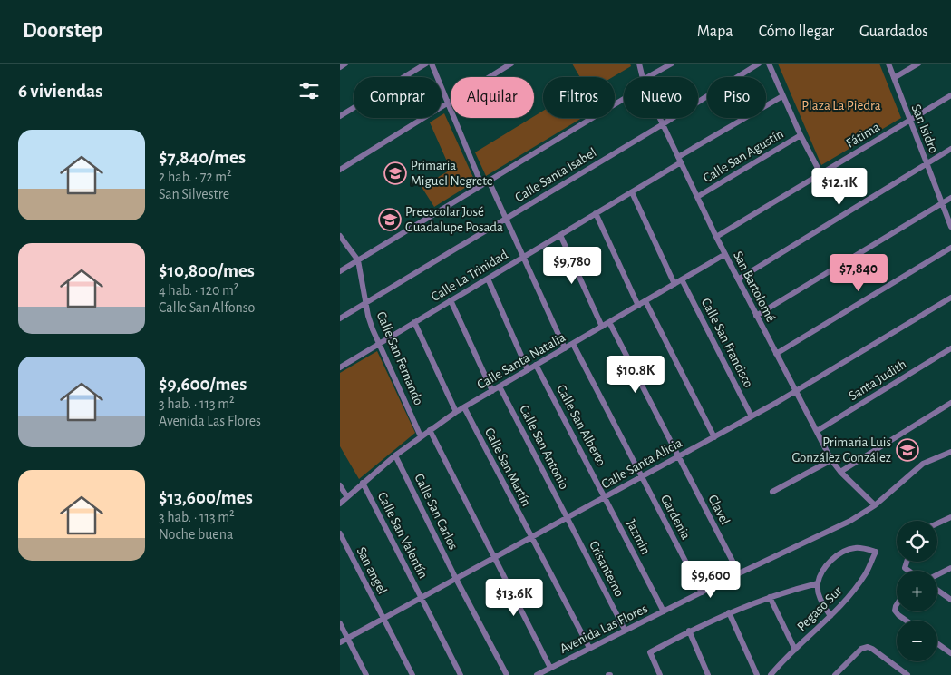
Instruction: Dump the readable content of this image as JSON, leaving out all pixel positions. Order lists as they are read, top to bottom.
{
  "streets": {
    "street": [
      "San Isidro",
      "Fátima",
      "Calle San Agustín",
      "Calle Santa Isabel",
      "Calle La Trinidad",
      "San Bartolomé",
      "Calle San Francisco",
      "Calle San Fernando",
      "Calle Santa Natalia",
      "Santa Judith",
      "Calle San Alberto",
      "Calle San Antonio",
      "Calle Santa Alicia",
      "Calle San Martín",
      "Clavel",
      "Calle San Carlos",
      "Gardenia",
      "Calle San Valentín",
      "Jazmin",
      "Crisantemo",
      "San angel",
      "Pegaso Sur",
      "Avenida Las Flores"
    ]
  },
  "crossings": [
    ["San Isidro", "Fátima"],
    ["Fátima", "San Bartolomé"],
    ["Calle San Agustín", "San Bartolomé"],
    ["Calle Santa Isabel", "San Bartolomé"],
    ["Calle Santa Isabel", "Calle San Fernando"],
    ["Calle La Trinidad", "San Bartolomé"],
    ["Calle La Trinidad", "Calle San Fernando"],
    ["San Bartolomé", "Calle Santa Natalia"],
    ["San Bartolomé", "Santa Judith"],
    ["San Bartolomé", "Calle Santa Alicia"],
    ["San Bartolomé", "Avenida Las Flores"],
    ["Calle San Francisco", "Calle Santa Natalia"],
    ["Calle San Francisco", "Calle Santa Alicia"],
    ["Calle San Fernando", "Calle Santa Natalia"],
    ["Calle Santa Natalia", "Calle San Alberto"],
    ["Calle Santa Natalia", "Calle San Antonio"],
    ["Calle Santa Natalia", "Calle San Martín"],
    ["Calle Santa Natalia", "Clavel"],
    ["Calle Santa Natalia", "Calle San Carlos"],
    ["Calle Santa Natalia", "Gardenia"],
    ["Calle Santa Natalia", "Calle San Valentín"],
    ["Calle San Alberto", "Calle Santa Alicia"],
    ["Calle San Alberto", "Jazmin"],
    ["Calle San Antonio", "Calle Santa Alicia"],
    ["Calle San Antonio", "Crisantemo"],
    ["Calle Santa Alicia", "Calle San Martín"],
    ["Calle Santa Alicia", "Clavel"],
    ["Calle Santa Alicia", "Calle San Carlos"],
    ["Calle Santa Alicia", "Gardenia"],
    ["Calle Santa Alicia", "Calle San Valentín"],
    ["Calle Santa Alicia", "Jazmin"],
    ["Calle Santa Alicia", "Crisantemo"],
    ["Calle Santa Alicia", "San angel"],
    ["Calle San Martín", "Avenida Las Flores"],
    ["Clavel", "Avenida Las Flores"],
    ["Gardenia", "Avenida Las Flores"],
    ["Jazmin", "Avenida Las Flores"],
    ["Crisantemo", "Avenida Las Flores"]
  ],
  "parks": ["Plaza La Piedra"],
  "places": {
    "school or university": ["Primaria Miguel Negrete", "Preescolar José Guadalupe Posada", "Primaria Luis González González"]
  },
  "page": {
    "header": "Doorstep",
    "nav": ["Mapa", "Cómo llegar", "Guardados"],
    "heading": "6 viviendas",
    "chip": [
      "Comprar",
      "Alquilar",
      "Filtros",
      "Nuevo",
      "Piso"
    ],
    "list": [
      {
        "name": "$7,840/mes",
        "note": "2 hab. · 72 m² · San Silvestre"
      },
      {
        "name": "$10,800/mes",
        "note": "4 hab. · 120 m² · Calle San Alfonso"
      },
      {
        "name": "$9,600/mes",
        "note": "3 hab. · 113 m² · Avenida Las Flores"
      },
      {
        "name": "$13,600/mes",
        "note": "3 hab. · 113 m² · Noche buena"
      }
    ],
    "price": [
      "$12.1K",
      "$9,780",
      "$7,840",
      "$10.8K",
      "$9,600",
      "$13.6K"
    ],
    "map_buttons": ["+", "−"]
  }
}
